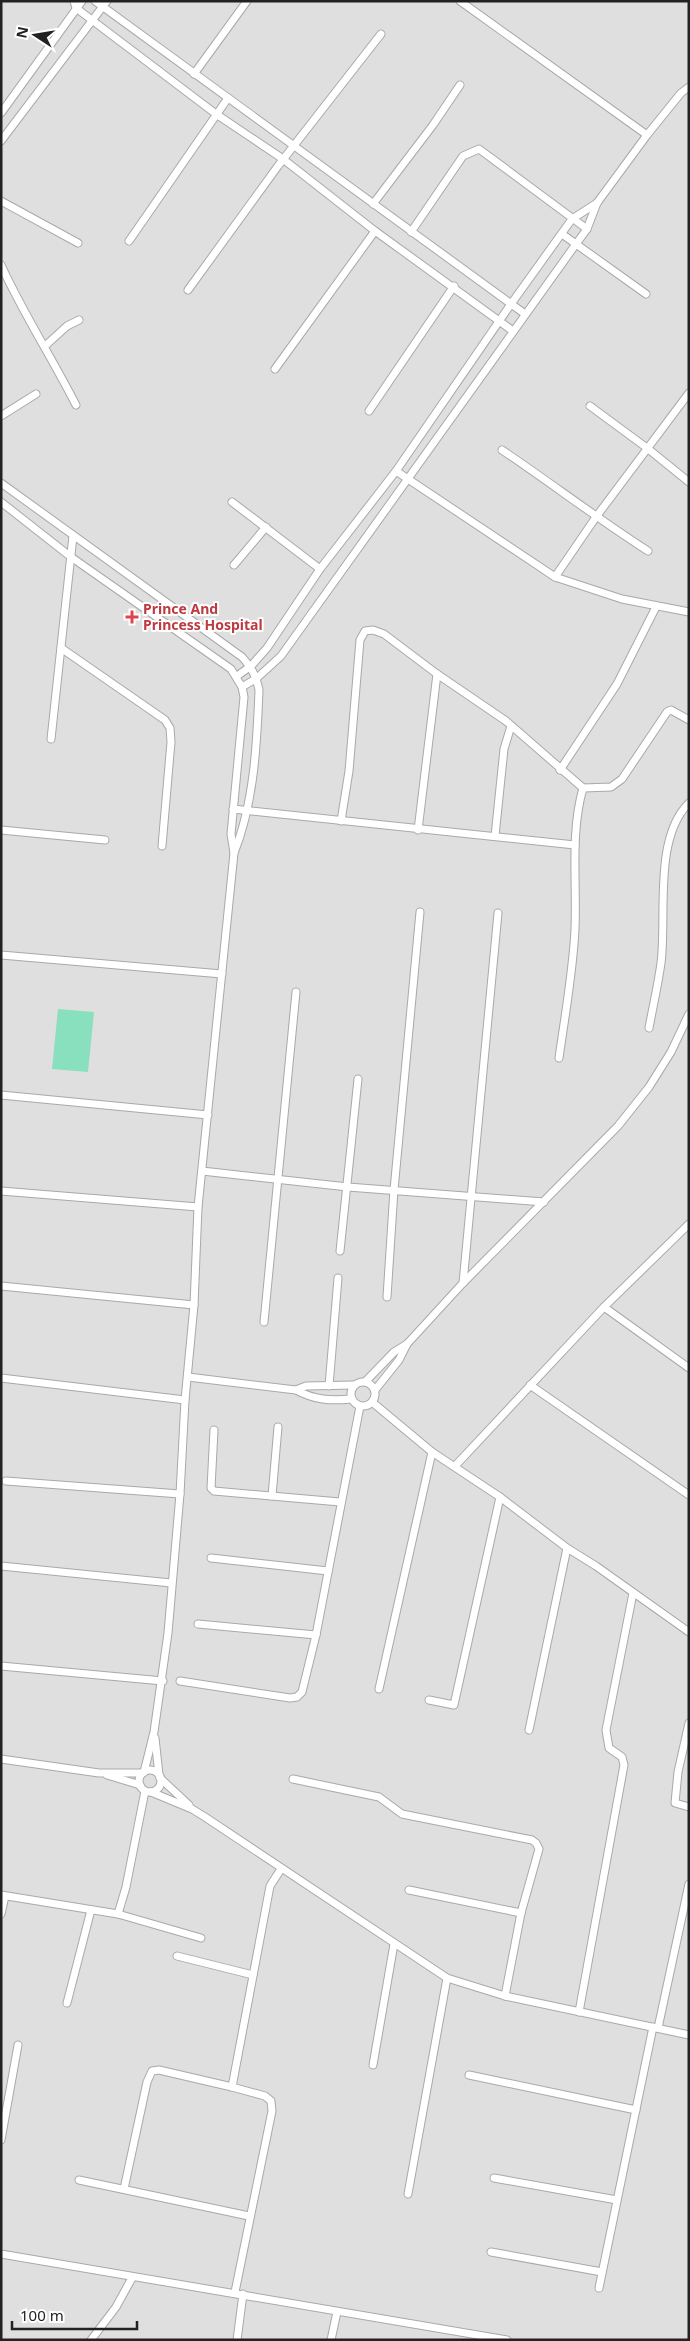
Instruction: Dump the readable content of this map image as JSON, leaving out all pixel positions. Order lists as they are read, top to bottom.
{
  "places": {
    "health": ["Prince And Princess Hospital"]
  },
  "scale_bar": "100 m",
  "north": "left"
}
